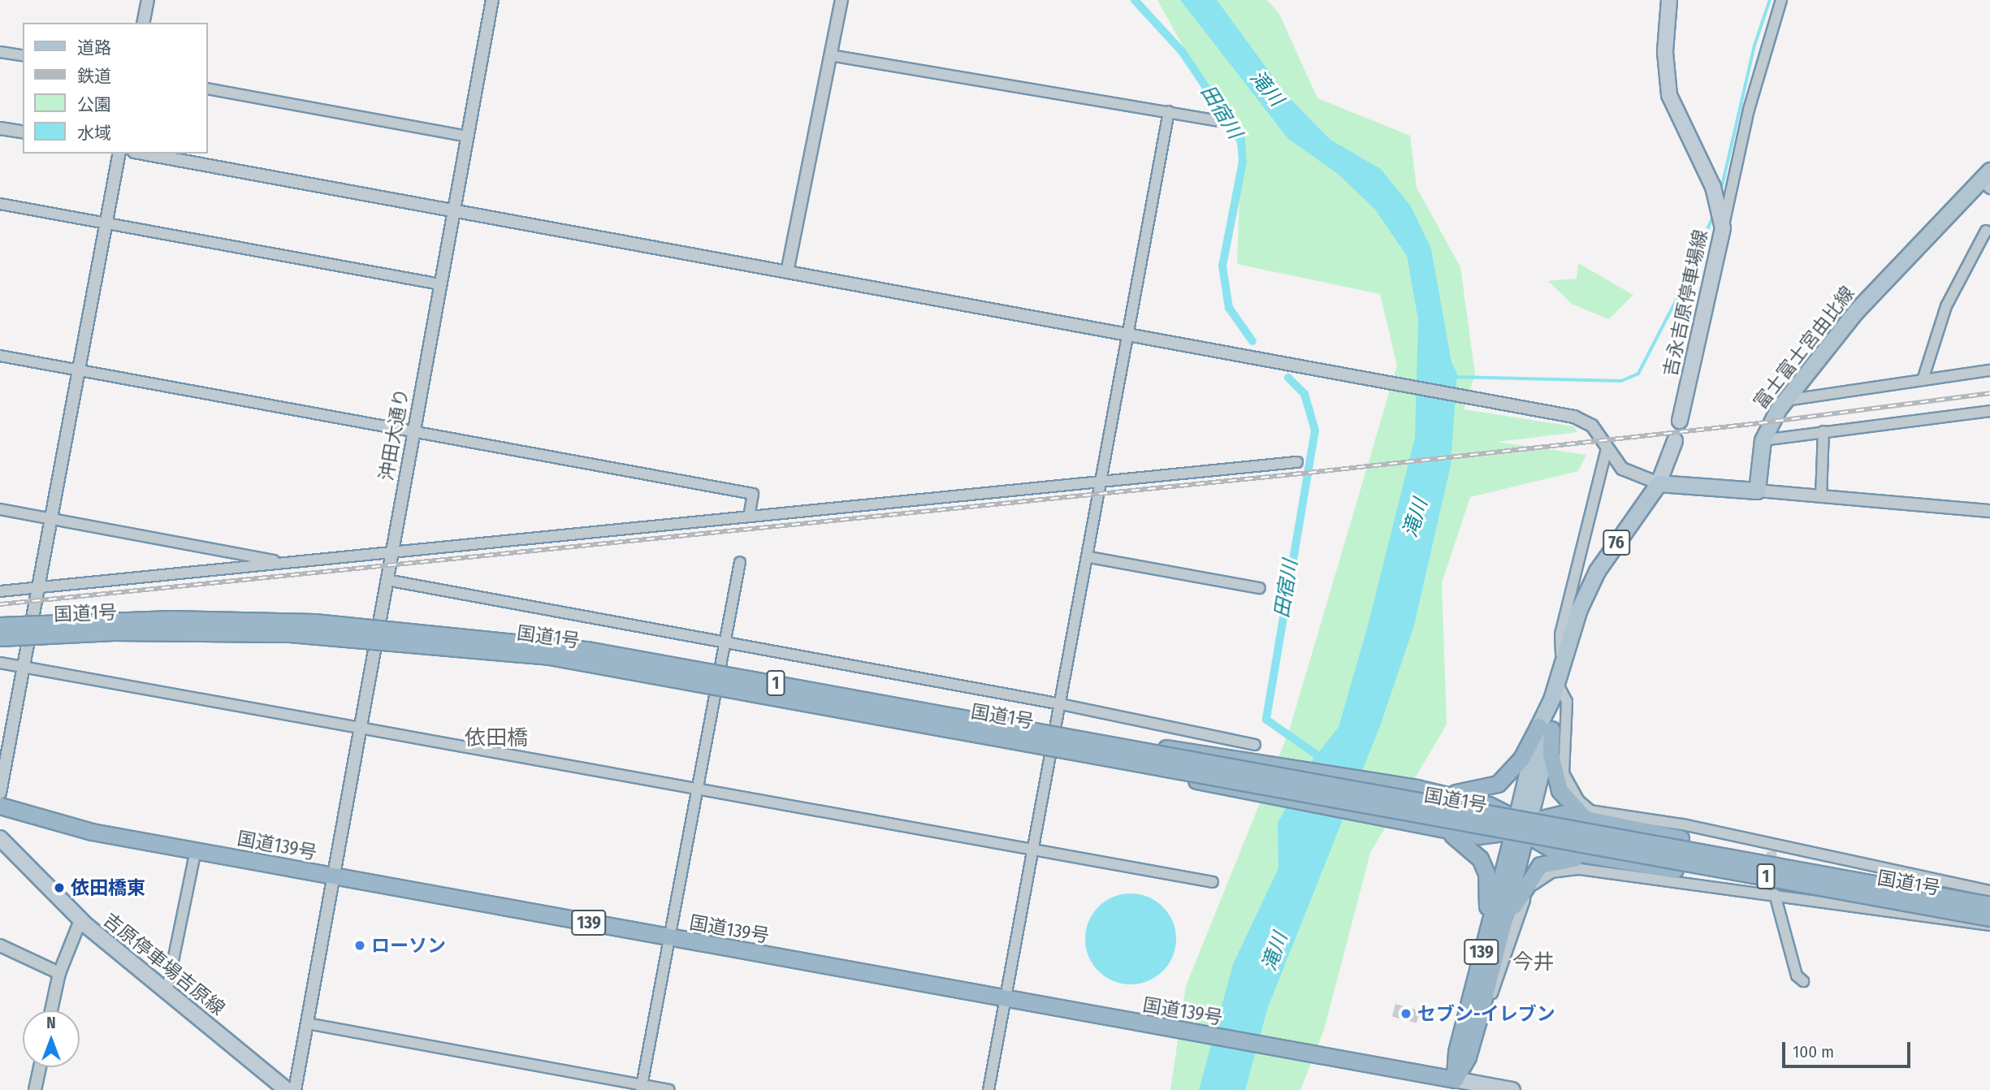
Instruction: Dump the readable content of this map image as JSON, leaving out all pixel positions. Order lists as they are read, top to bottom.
{
  "streets": {
    "highway": [
      "国道1号",
      "1",
      "国道139号",
      "139"
    ],
    "main road": [
      "吉永吉原停車場線",
      "富士富士宮由比線",
      "76",
      "吉原停車場吉原線"
    ],
    "street": ["沖田大通り"]
  },
  "crossings": [
    ["沖田大通り", "国道139号"],
    ["76", "1"],
    ["76", "139"],
    ["国道1号", "1"],
    ["1", "139"],
    ["国道139号", "139"]
  ],
  "districts": ["依田橋", "今井"],
  "water": ["滝川", "田宿川"],
  "places": ["依田橋東", "ローソン", "セブン-イレブン"],
  "legend": [
    "道路",
    "鉄道",
    "公園",
    "水域"
  ],
  "scale_bar": "100 m",
  "north": "top"
}
